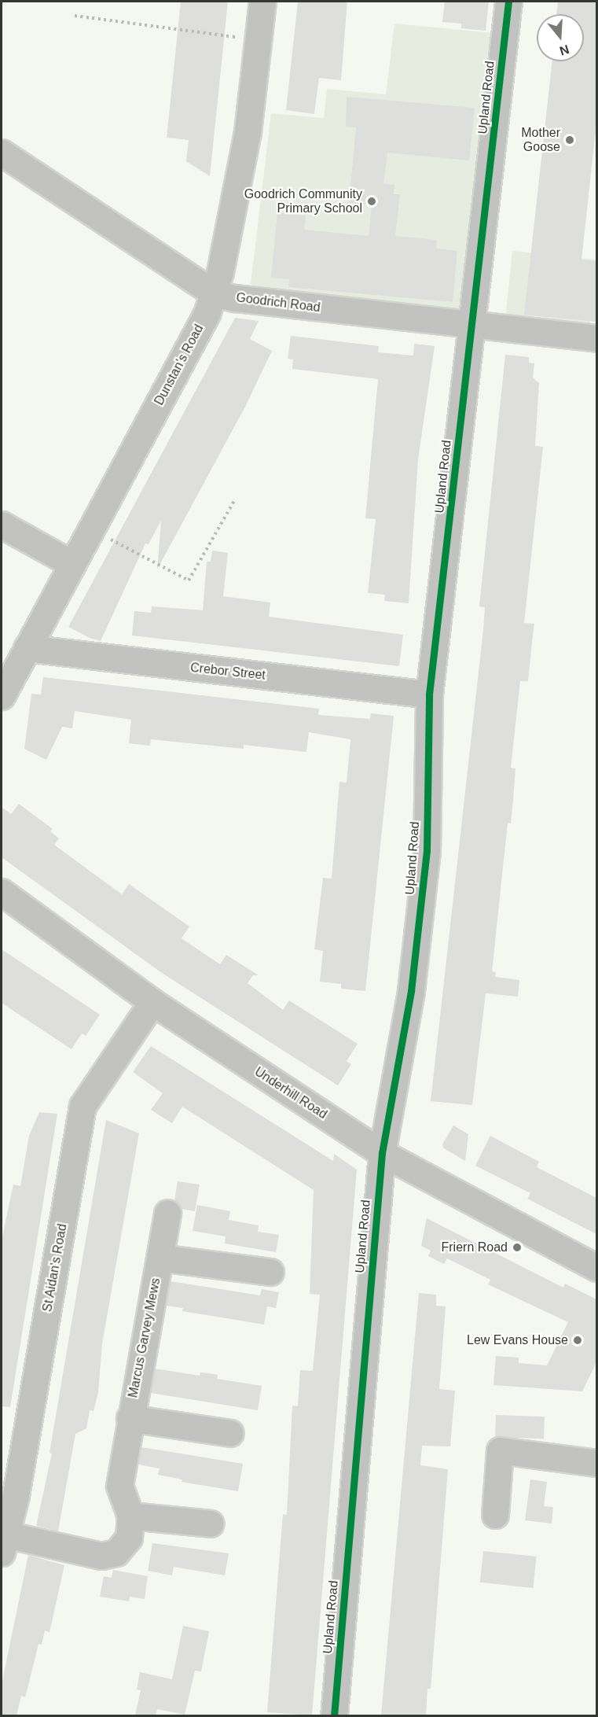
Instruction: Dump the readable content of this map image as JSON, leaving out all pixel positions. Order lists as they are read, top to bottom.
{
  "streets": {
    "street": [
      "Upland Road",
      "Goodrich Road",
      "Dunstan's Road",
      "Crebor Street",
      "Underhill Road",
      "St Aidan's Road",
      "Marcus Garvey Mews"
    ]
  },
  "crossings": [
    ["Upland Road", "Goodrich Road"],
    ["Upland Road", "Crebor Street"],
    ["Upland Road", "Underhill Road"],
    ["Goodrich Road", "Dunstan's Road"],
    ["Dunstan's Road", "Crebor Street"],
    ["Underhill Road", "St Aidan's Road"],
    ["St Aidan's Road", "Marcus Garvey Mews"]
  ],
  "places": [
    "Mother Goose",
    "Goodrich Community Primary School",
    "Friern Road",
    "Lew Evans House"
  ],
  "north": "bottom"
}
